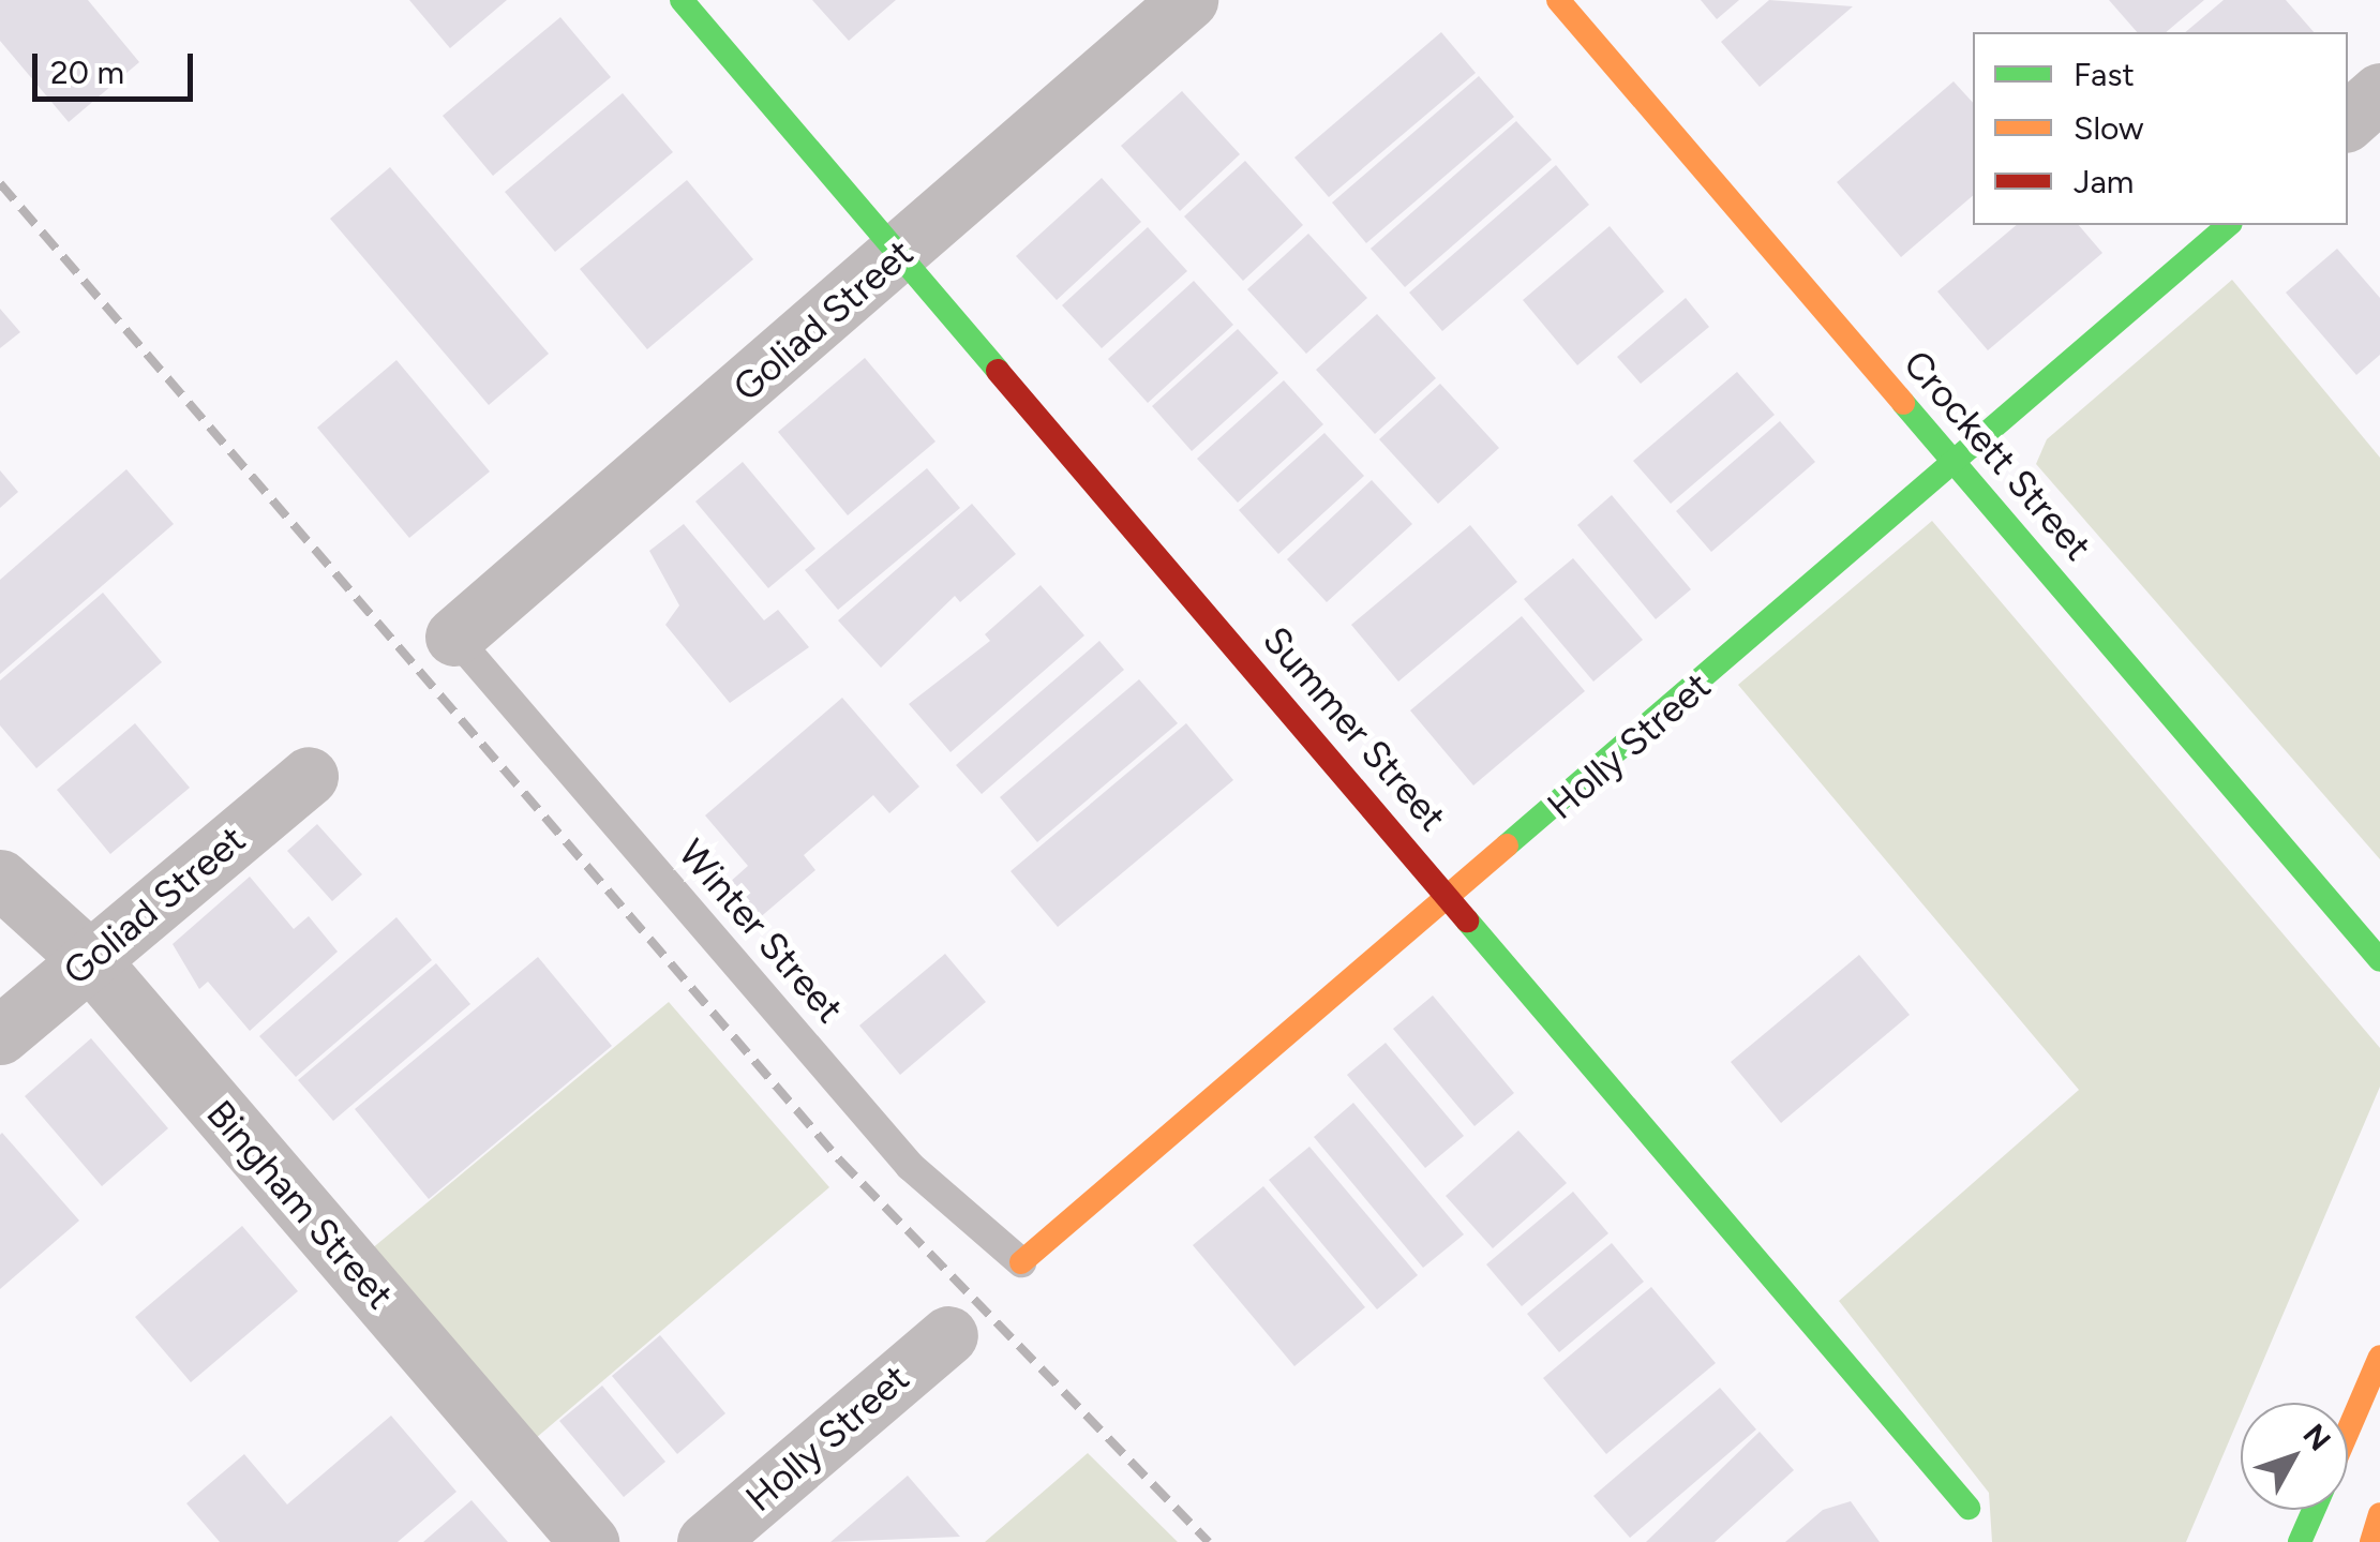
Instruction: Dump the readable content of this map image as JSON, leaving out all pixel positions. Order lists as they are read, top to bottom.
{
  "streets": {
    "main road": ["Crockett Street", "Summer Street", "Holly Street"],
    "street": ["Goliad Street", "Bingham Street"],
    "lane": ["Winter Street"]
  },
  "crossings": [
    ["Goliad Street", "Summer Street"],
    ["Goliad Street", "Winter Street"],
    ["Goliad Street", "Bingham Street"],
    ["Crockett Street", "Holly Street"],
    ["Summer Street", "Holly Street"],
    ["Holly Street", "Winter Street"]
  ],
  "legend": ["Fast", "Slow", "Jam"],
  "scale_bar": "20 m",
  "north": "top right"
}
